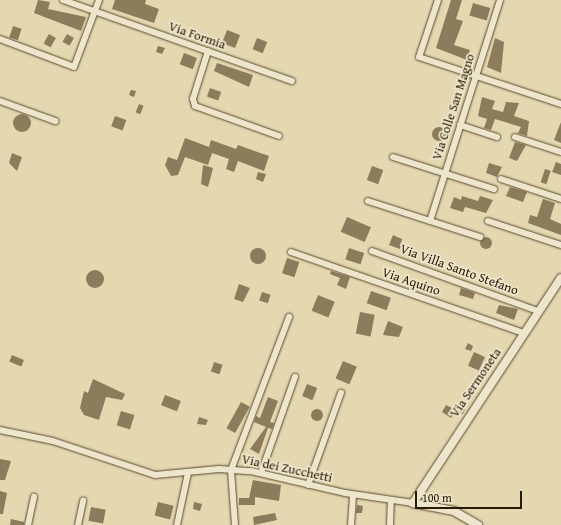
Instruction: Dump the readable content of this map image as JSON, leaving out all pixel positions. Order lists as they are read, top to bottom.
{
  "streets": {
    "street": [
      "Via Formia",
      "Via Colle San Magno",
      "Via Villa Santo Stefano",
      "Via Aquino",
      "Via Sermoneta",
      "Via dei Zucchetti"
    ]
  },
  "crossings": [
    ["Via Villa Santo Stefano", "Via Sermoneta"],
    ["Via Aquino", "Via Sermoneta"],
    ["Via Sermoneta", "Via dei Zucchetti"]
  ],
  "scale_bar": "100 m"
}
